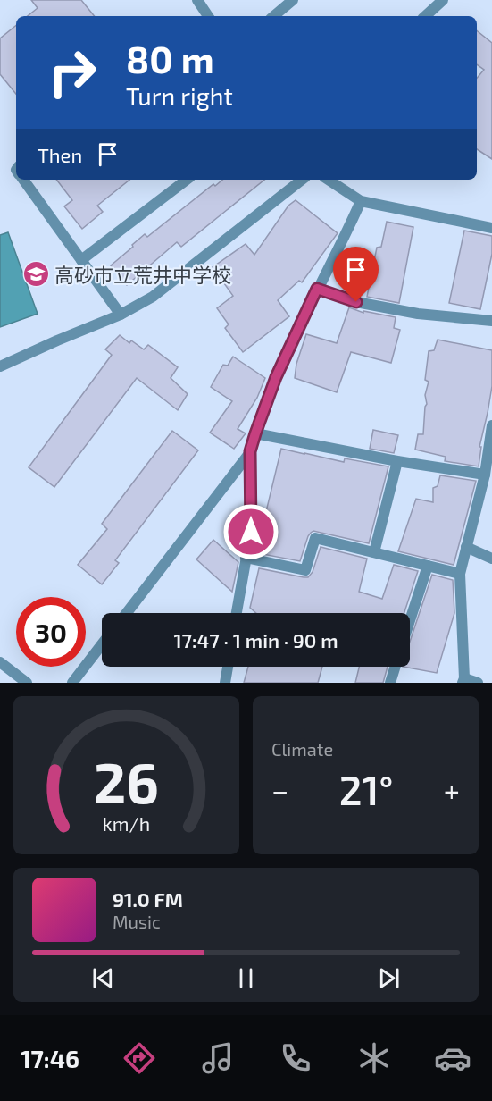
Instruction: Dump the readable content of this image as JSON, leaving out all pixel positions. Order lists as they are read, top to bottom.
{
  "places": {
    "school or university": ["高砂市立荒井中学校"]
  },
  "page": {
    "turn": ["80 m", "Turn right"],
    "then": "Then",
    "limit": "30",
    "trip": "17:47 · 1 min · 90 m",
    "tile": "Climate",
    "heat": ["−", "21°", "+"],
    "song": ["91.0 FM", "Music"],
    "tabs": "17:46",
    "gauge": ["26", "km/h"]
  }
}
